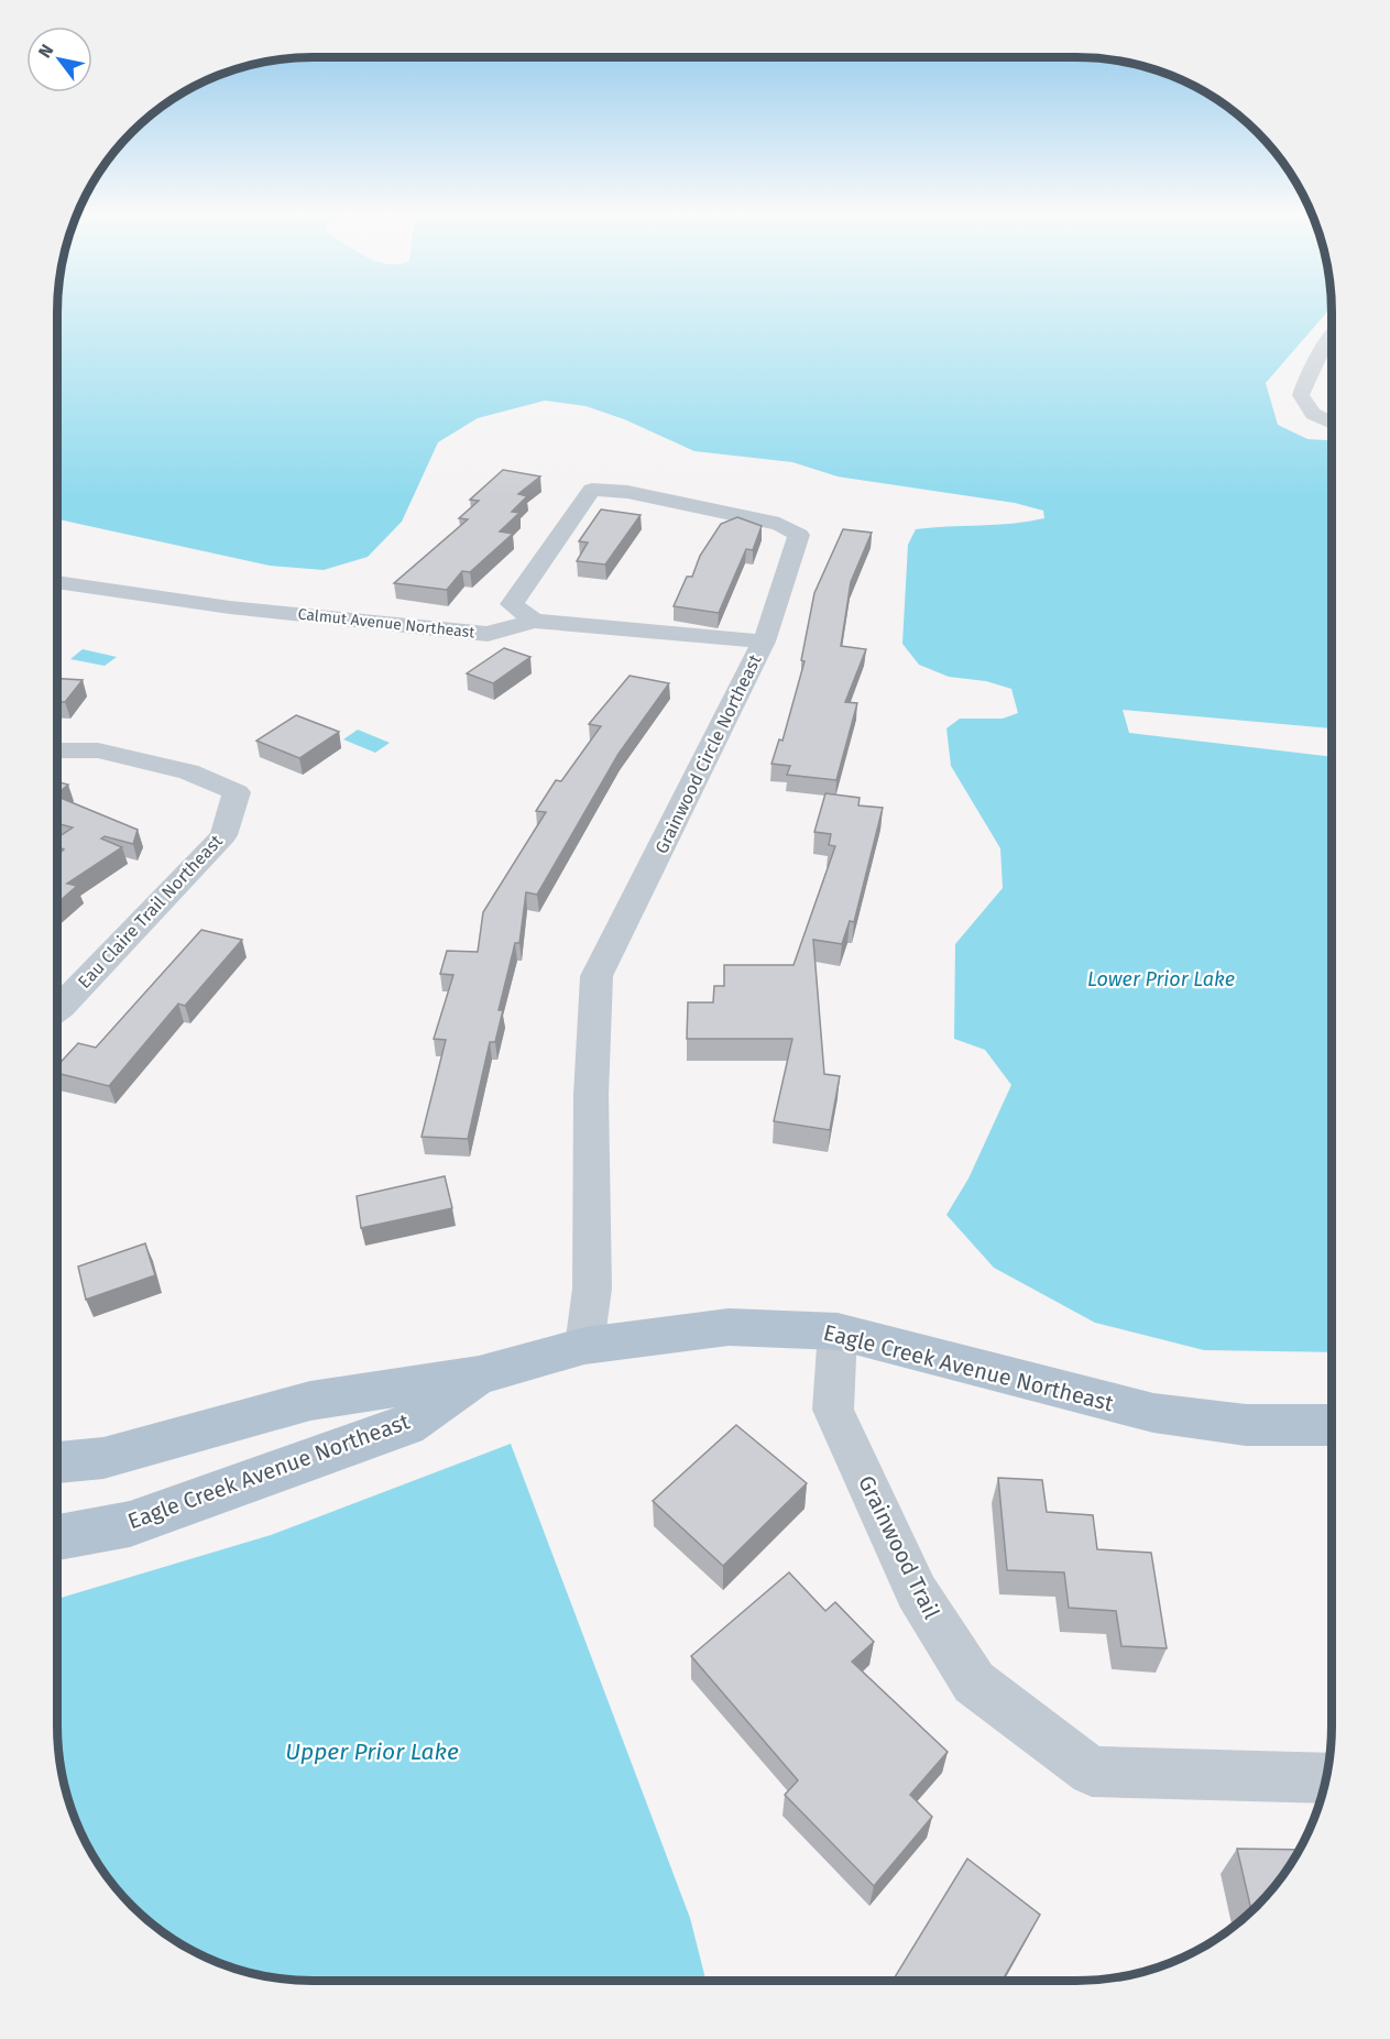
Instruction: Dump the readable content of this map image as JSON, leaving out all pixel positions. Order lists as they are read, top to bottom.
{
  "streets": {
    "main road": ["Eagle Creek Avenue Northeast"],
    "street": [
      "Calmut Avenue Northeast",
      "Grainwood Circle Northeast",
      "Eau Claire Trail Northeast",
      "Grainwood Trail"
    ]
  },
  "crossings": [
    ["Calmut Avenue Northeast", "Grainwood Circle Northeast"],
    ["Grainwood Circle Northeast", "Eagle Creek Avenue Northeast"],
    ["Eagle Creek Avenue Northeast", "Grainwood Trail"]
  ],
  "water": ["Lower Prior Lake", "Upper Prior Lake"],
  "north": "top left"
}
